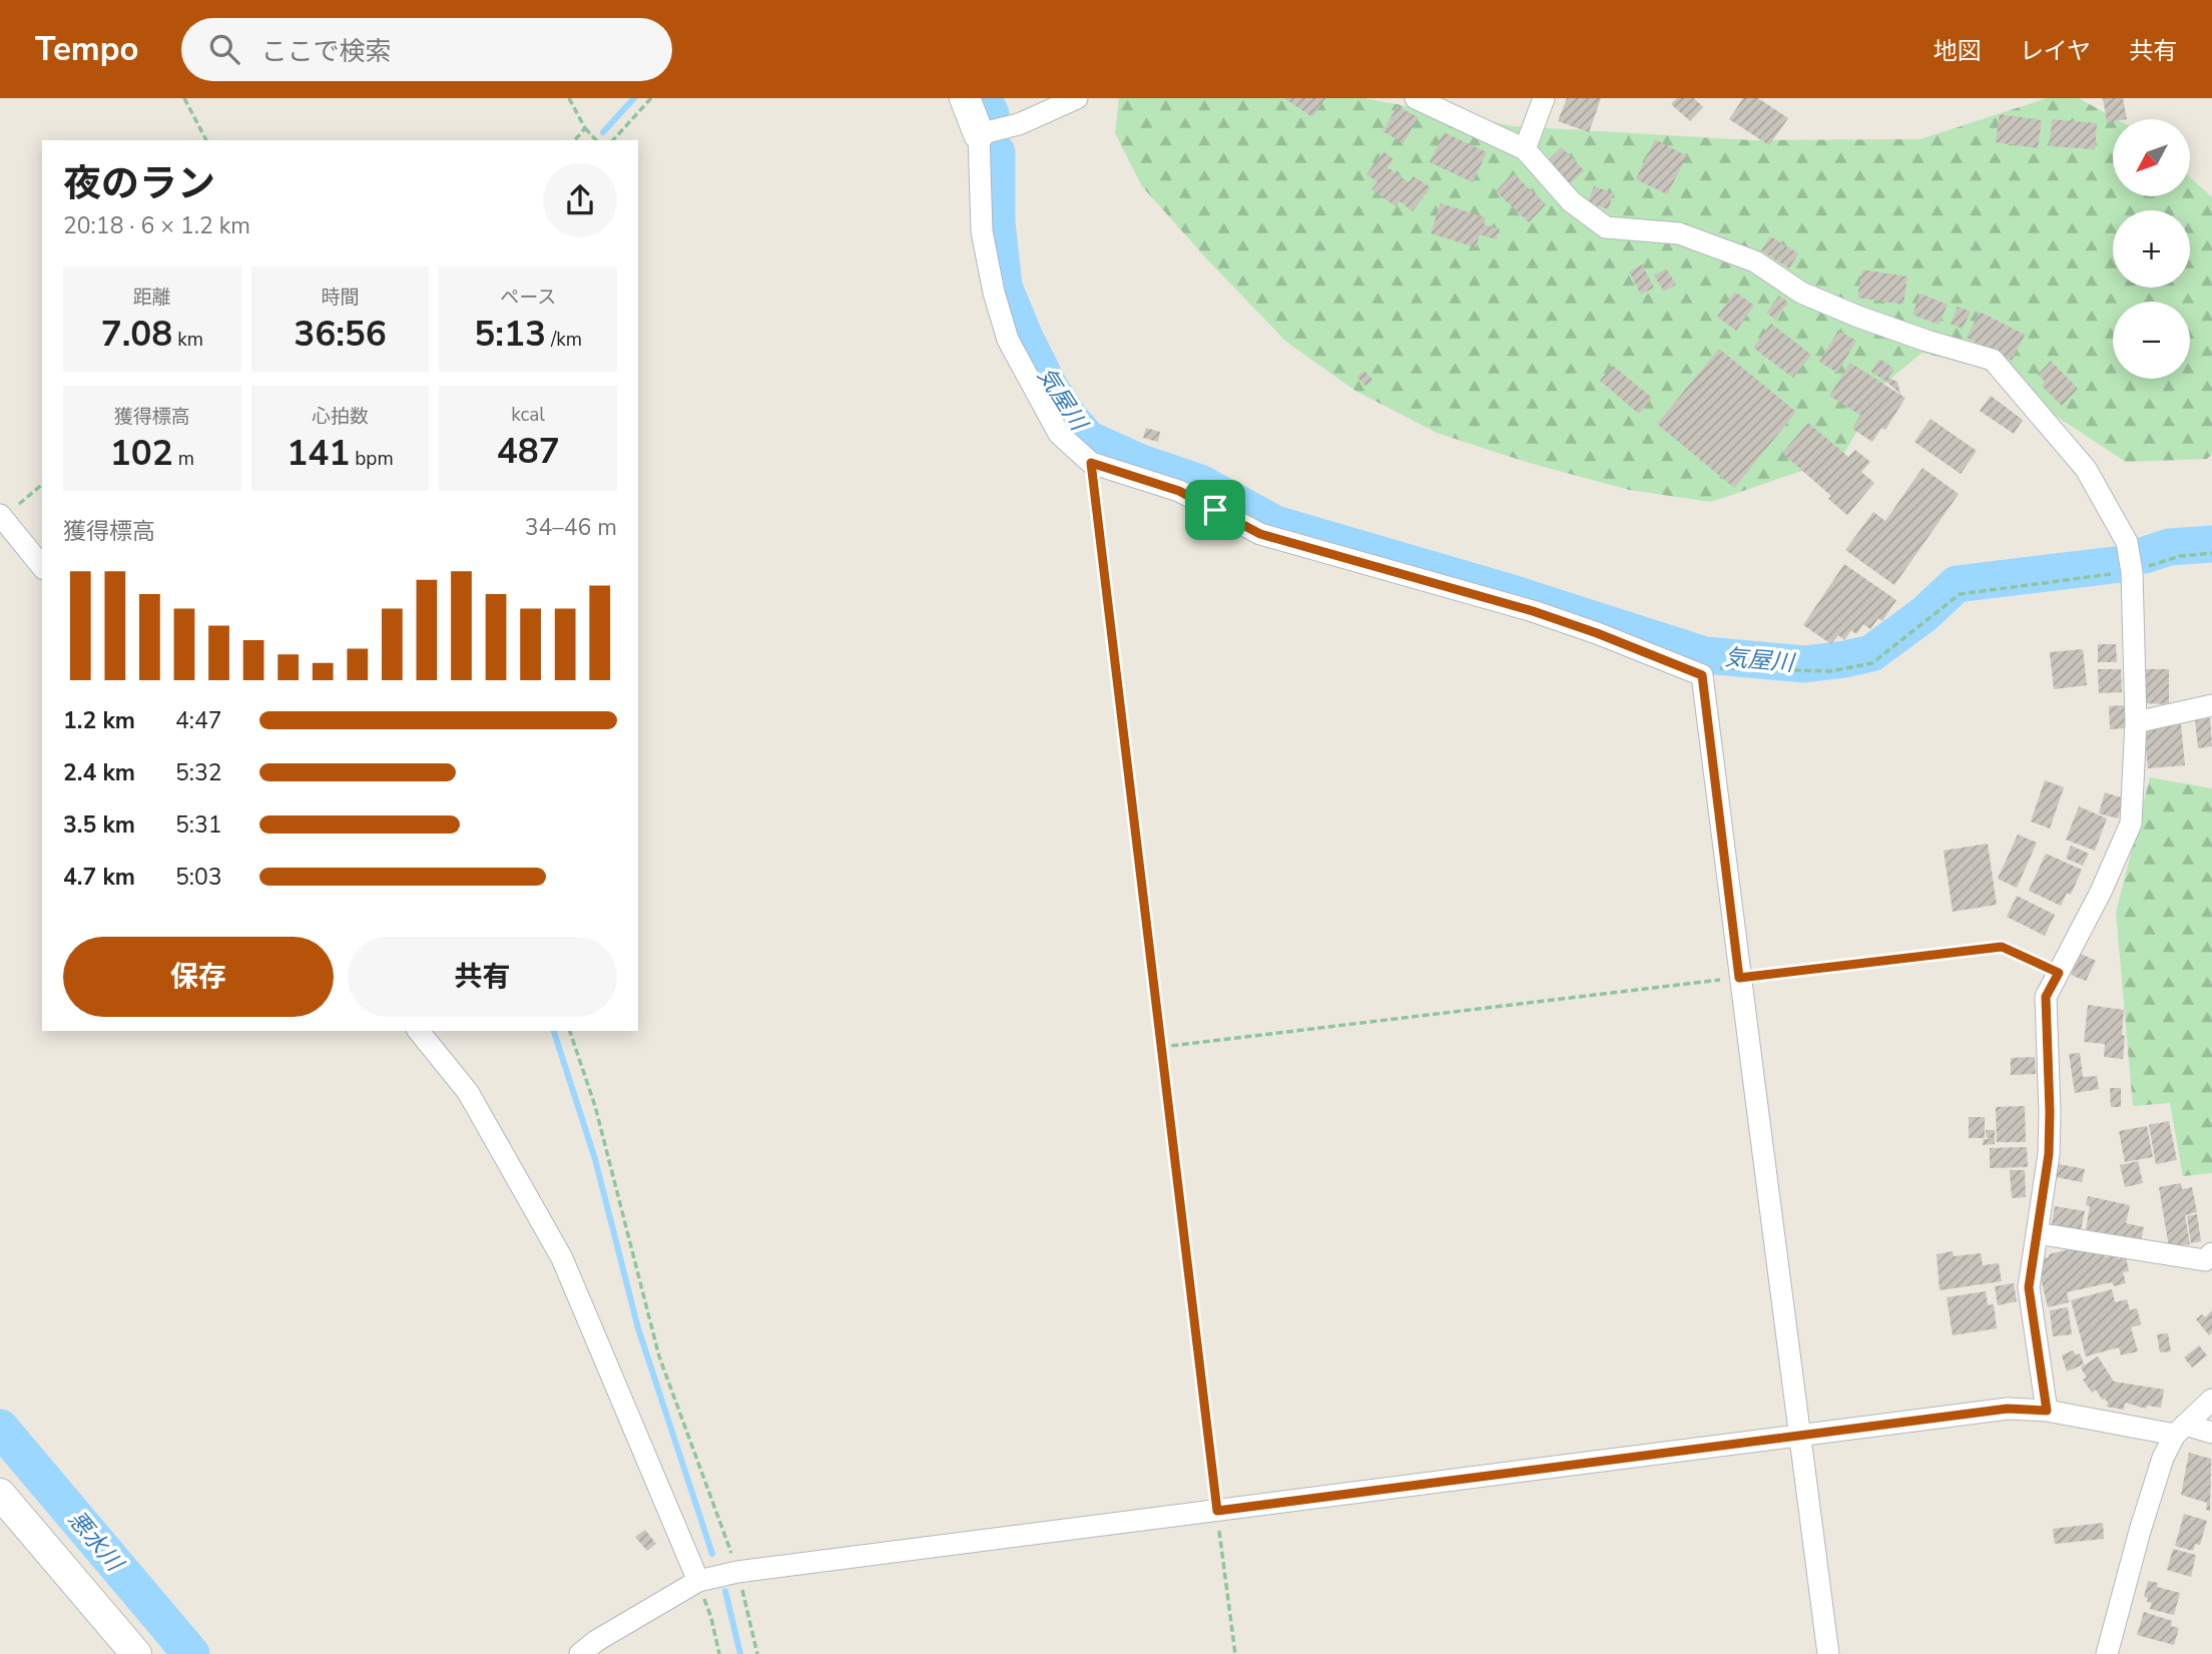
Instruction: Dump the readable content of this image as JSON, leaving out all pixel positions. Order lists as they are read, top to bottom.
{
  "water": ["気屋川", "悪水川"],
  "north": "bottom left",
  "page": {
    "header": "Tempo",
    "search": "ここで検索",
    "nav": ["地図", "レイヤ", "共有"],
    "map_buttons": ["+", "−"],
    "heading": ["夜のラン", "20:18 · 6 × 1.2 km"],
    "stats": [
      ["距離", "7.08 km"],
      ["時間", "36:56"],
      ["ペース", "5:13 /km"],
      ["獲得標高", "102 m"],
      ["心拍数", "141 bpm"],
      ["kcal", "487"]
    ],
    "chart": ["獲得標高", "34–46 m"],
    "list": [
      {
        "name": "1.2 km",
        "note": "4:47"
      },
      {
        "name": "2.4 km",
        "note": "5:32"
      },
      {
        "name": "3.5 km",
        "note": "5:31"
      },
      {
        "name": "4.7 km",
        "note": "5:03"
      }
    ],
    "buttons": ["保存", "共有"]
  }
}
